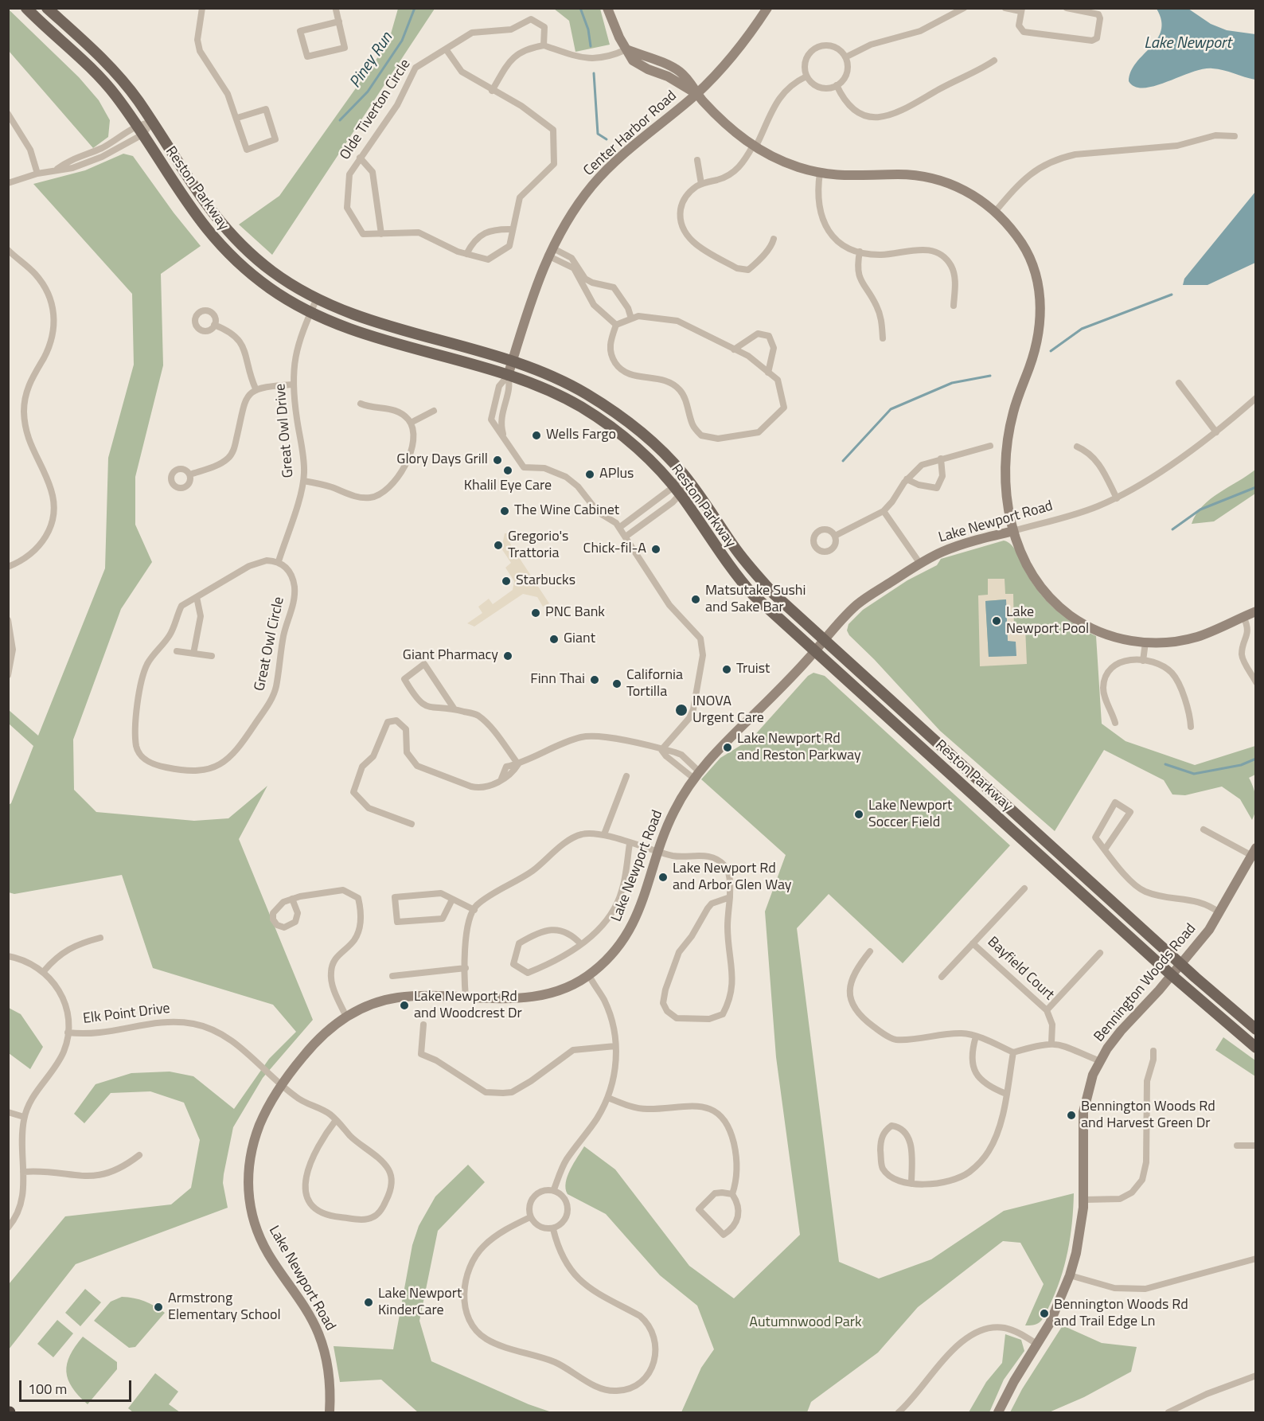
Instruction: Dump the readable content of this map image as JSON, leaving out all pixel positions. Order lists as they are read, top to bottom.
{
  "streets": {
    "main road": ["Reston Parkway"],
    "street": [
      "Olde Tiverton Circle",
      "Center Harbor Road",
      "Great Owl Drive",
      "Lake Newport Road",
      "Great Owl Circle",
      "Bayfield Court",
      "Bennington Woods Road",
      "Elk Point Drive"
    ]
  },
  "crossings": [
    ["Center Harbor Road", "Reston Parkway"],
    ["Reston Parkway", "Great Owl Drive"],
    ["Reston Parkway", "Lake Newport Road"],
    ["Reston Parkway", "Bennington Woods Road"],
    ["Great Owl Drive", "Great Owl Circle"],
    ["Lake Newport Road", "Elk Point Drive"]
  ],
  "water": ["Lake Newport", "Piney Run"],
  "parks": ["Autumnwood Park"],
  "places": [
    "Wells Fargo",
    "Glory Days Grill",
    "Khalil Eye Care",
    "APlus",
    "The Wine Cabinet",
    "Gregorio's Trattoria",
    "Chick-fil-A",
    "Starbucks",
    "Matsutake Sushi and Sake Bar",
    "PNC Bank",
    "Lake Newport Pool",
    "Giant",
    "Giant Pharmacy",
    "Truist",
    "Finn Thai",
    "California Tortilla",
    "INOVA Urgent Care",
    "Lake Newport Rd and Reston Parkway",
    "Lake Newport Soccer Field",
    "Lake Newport Rd and Arbor Glen Way",
    "Lake Newport Rd and Woodcrest Dr",
    "Bennington Woods Rd and Harvest Green Dr",
    "Lake Newport KinderCare",
    "Armstrong Elementary School",
    "Bennington Woods Rd and Trail Edge Ln"
  ],
  "scale_bar": "100 m"
}
